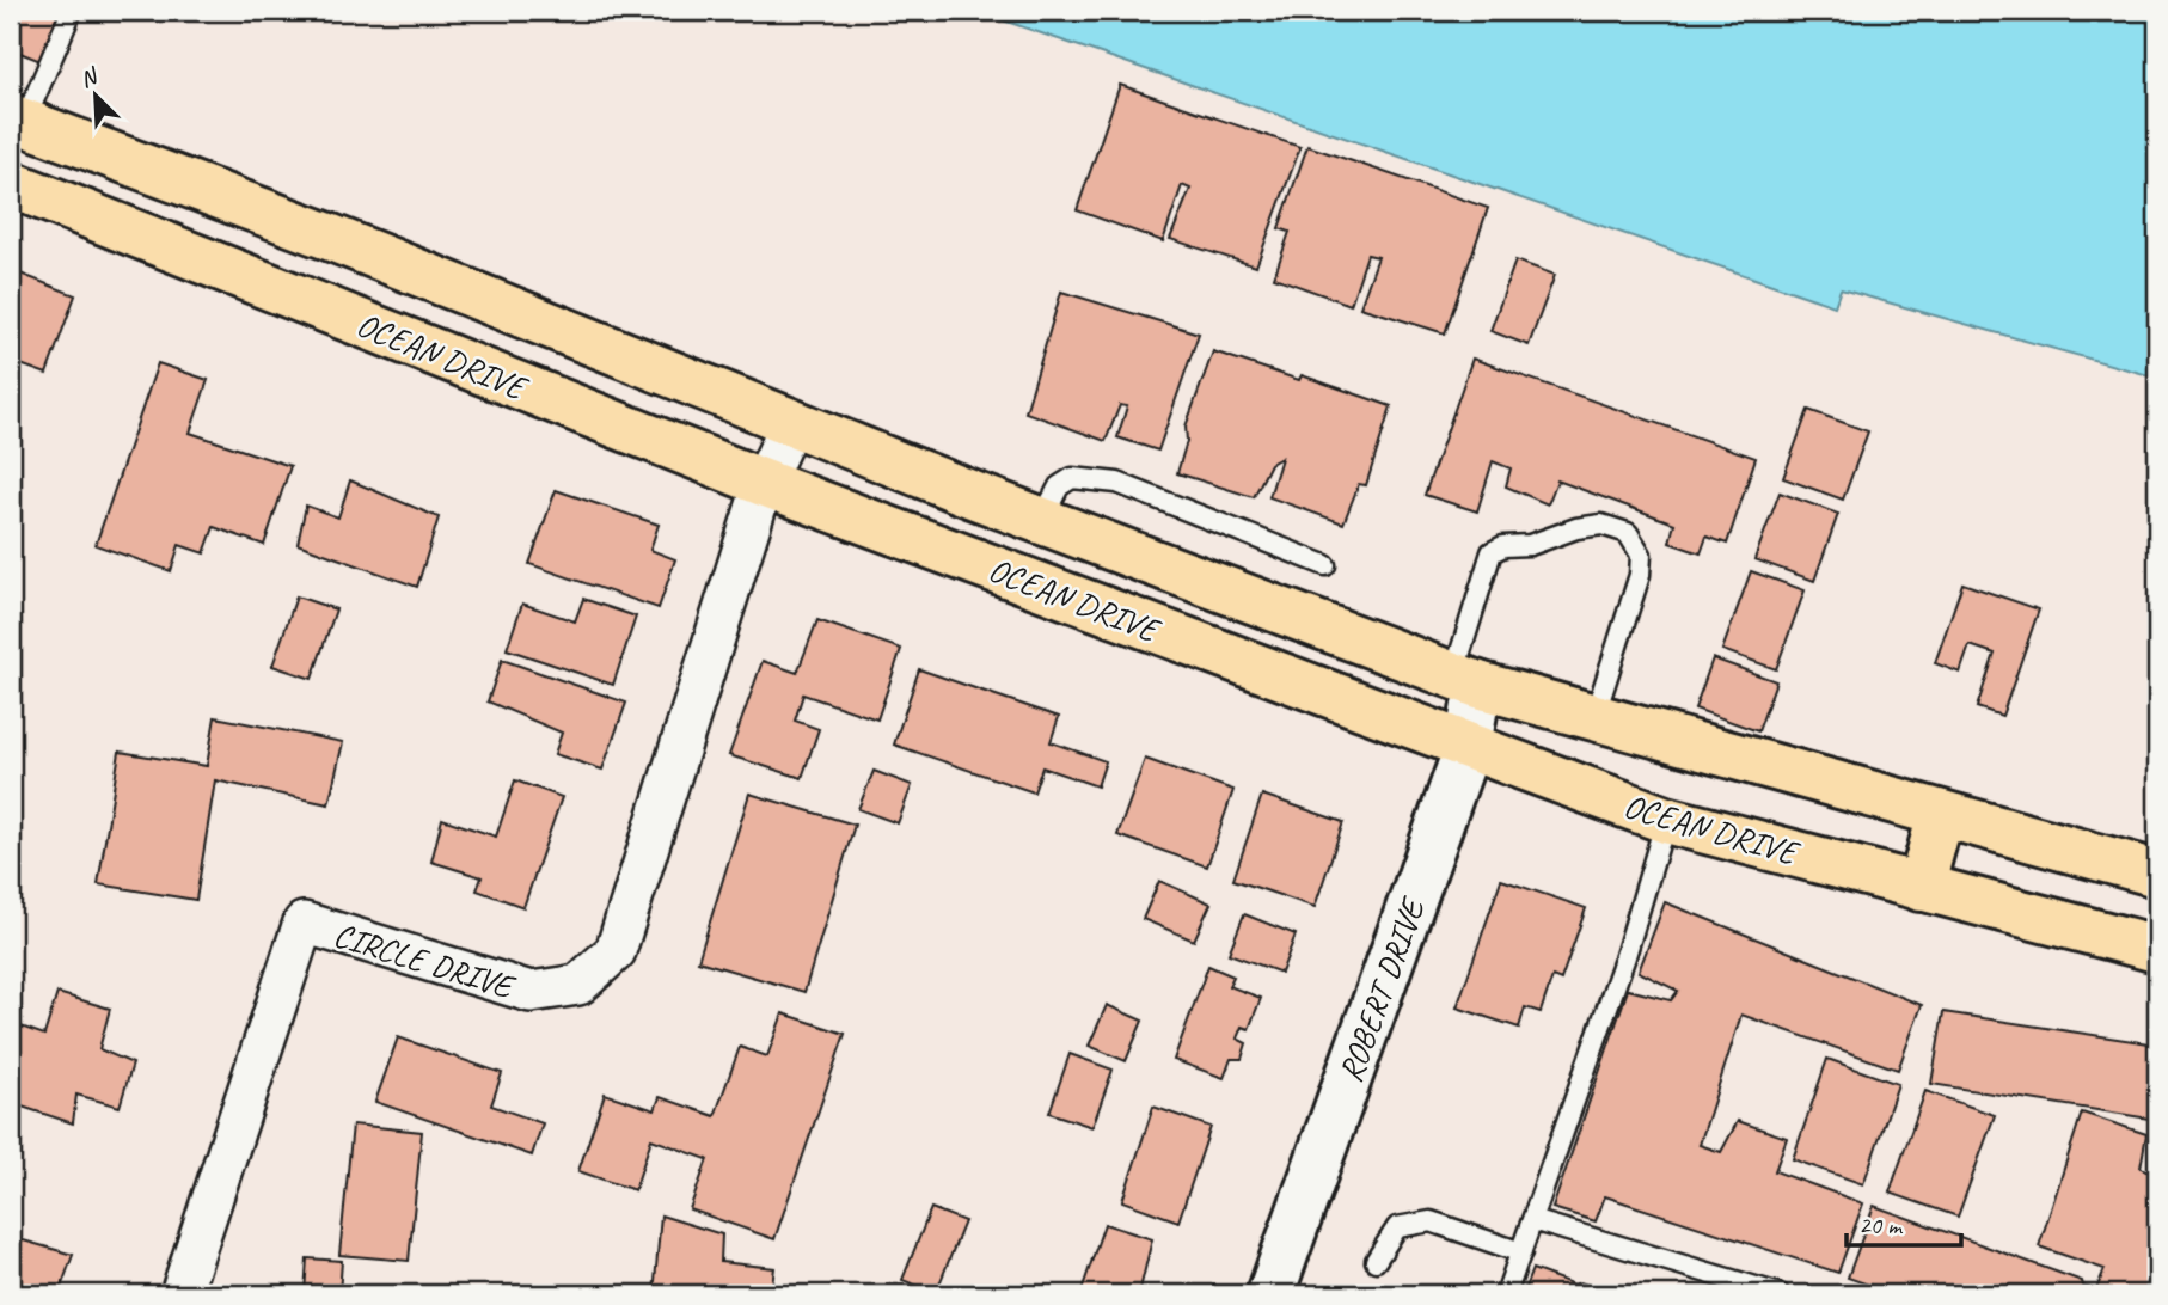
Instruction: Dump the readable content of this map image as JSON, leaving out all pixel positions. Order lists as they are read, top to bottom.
{
  "streets": {
    "main road": ["OCEAN DRIVE"],
    "street": ["CIRCLE DRIVE", "ROBERT DRIVE"]
  },
  "crossings": [
    ["OCEAN DRIVE", "CIRCLE DRIVE"],
    ["OCEAN DRIVE", "ROBERT DRIVE"]
  ],
  "scale_bar": "20 m",
  "north": "top left"
}
